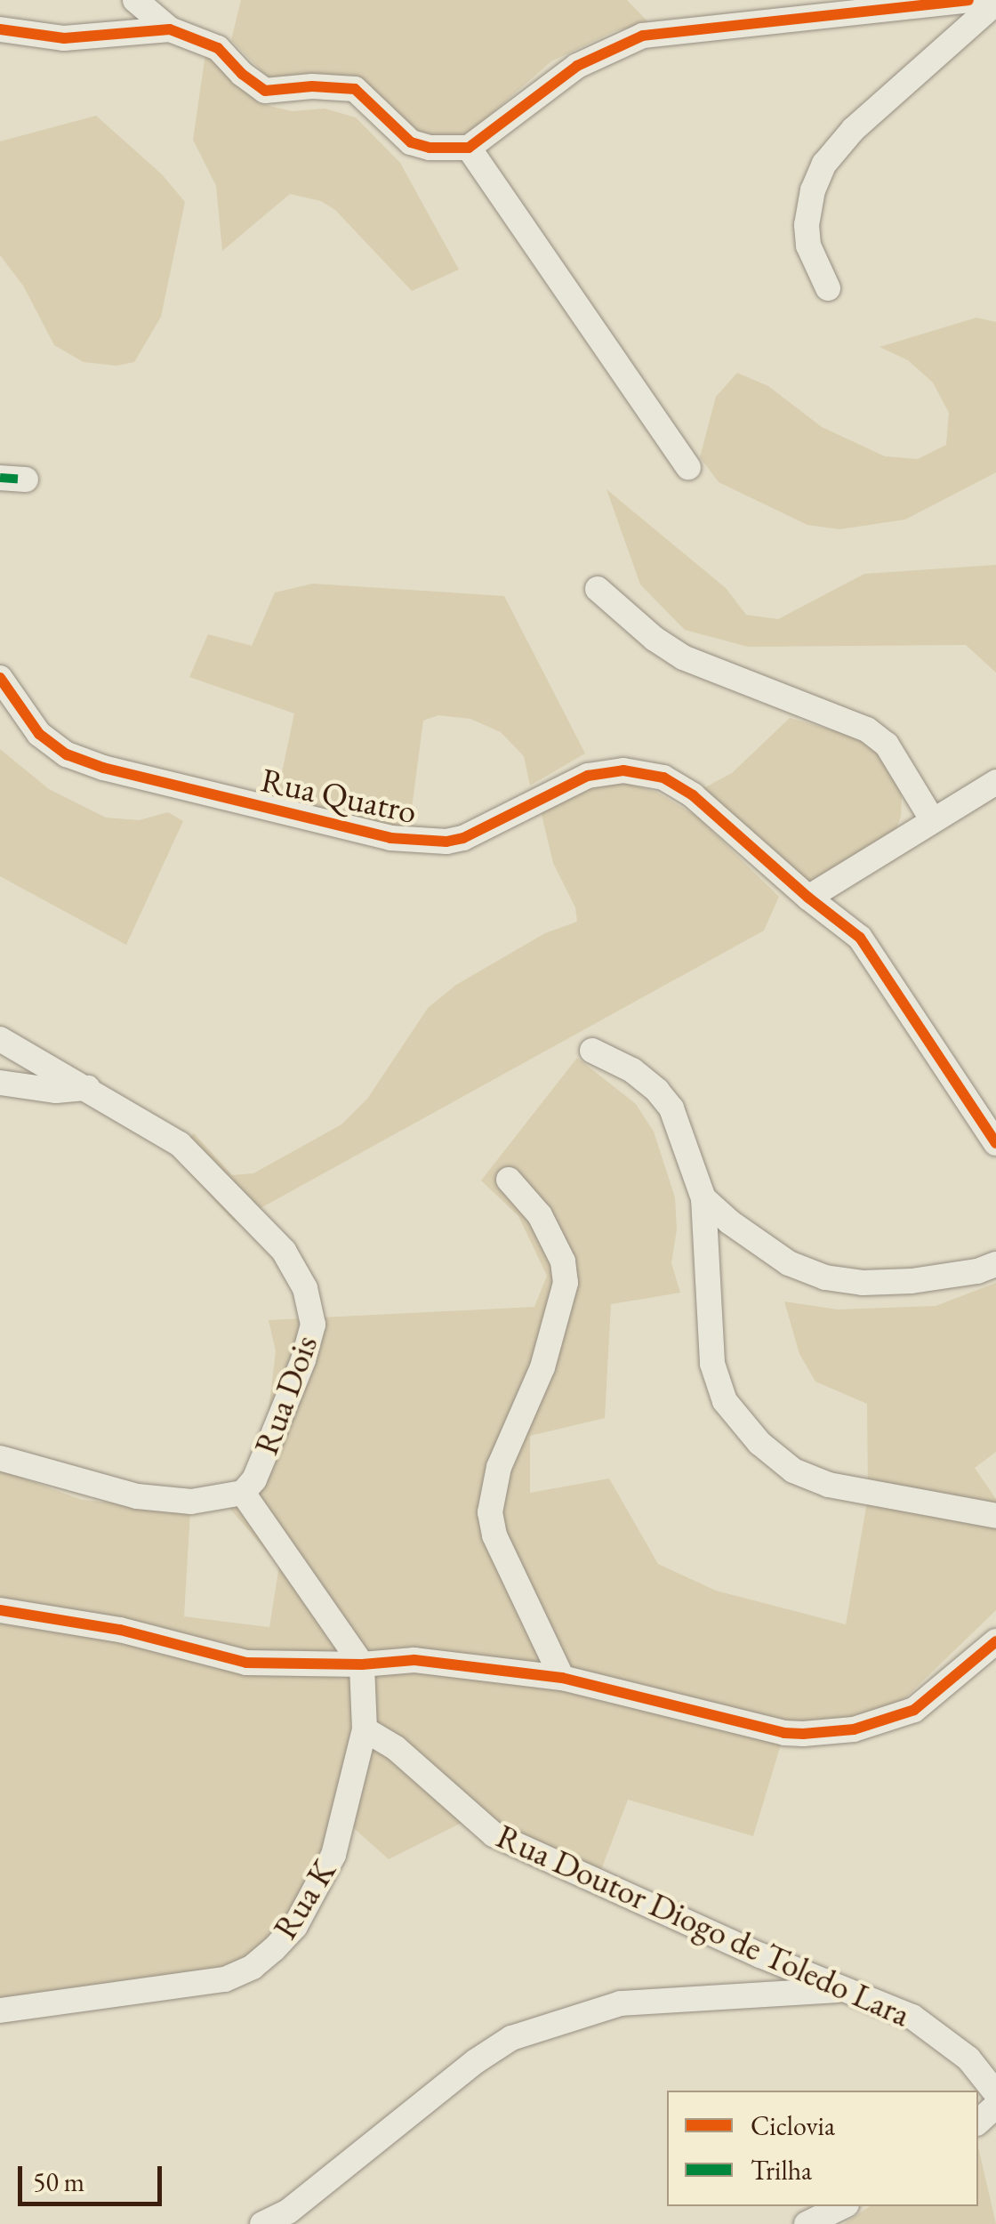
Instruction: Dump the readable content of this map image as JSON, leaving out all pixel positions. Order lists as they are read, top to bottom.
{
  "streets": {
    "street": [
      "Rua Quatro",
      "Rua Dois",
      "Rua K",
      "Rua Doutor Diogo de Toledo Lara"
    ]
  },
  "crossings": [
    ["Rua K", "Rua Doutor Diogo de Toledo Lara"]
  ],
  "legend": ["Ciclovia", "Trilha"],
  "scale_bar": "50 m"
}
